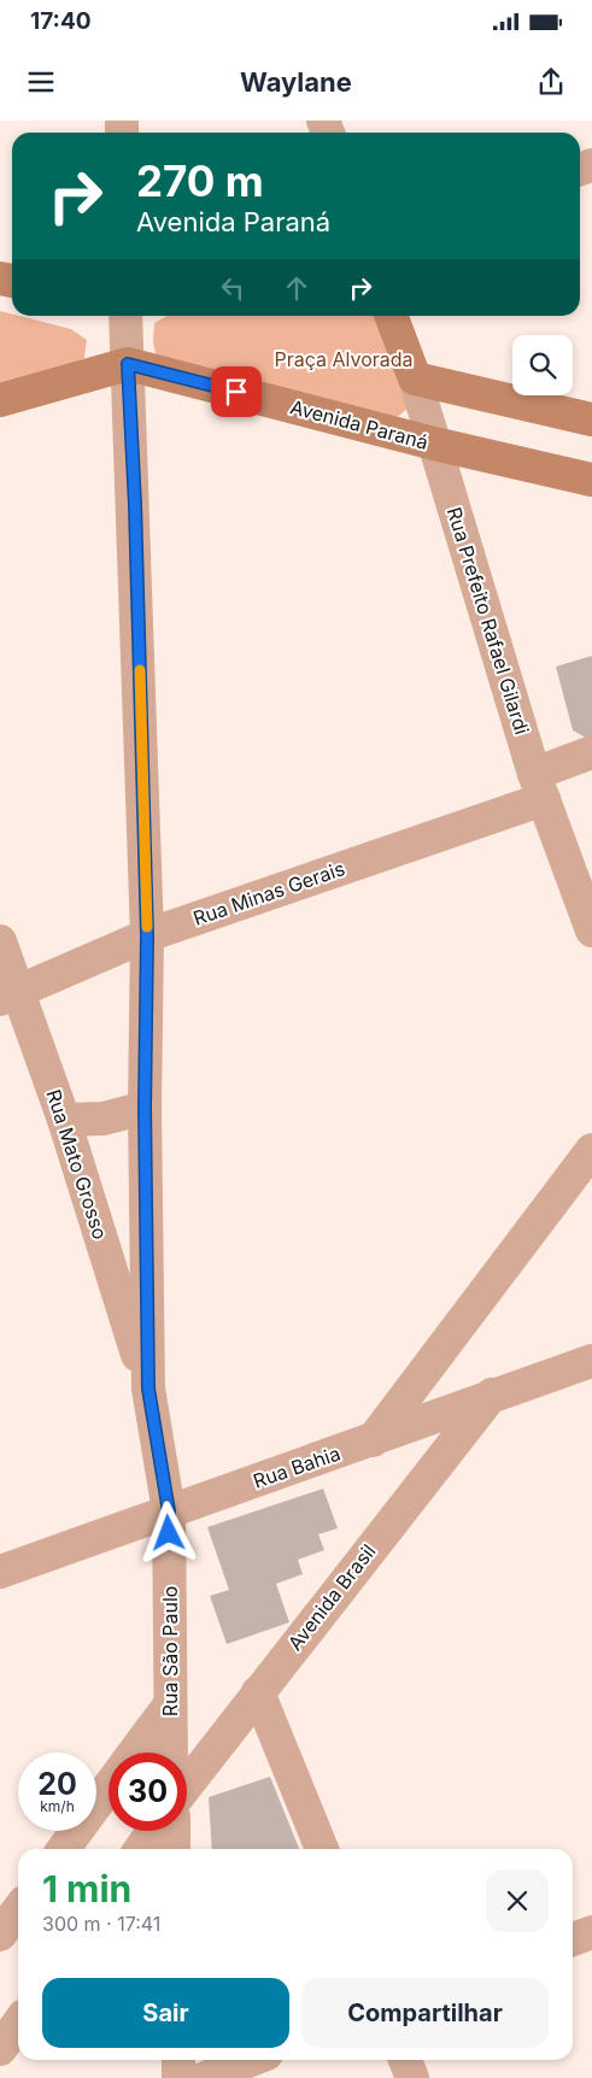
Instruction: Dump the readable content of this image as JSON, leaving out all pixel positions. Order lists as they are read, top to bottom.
{
  "streets": {
    "main road": ["Avenida Paraná", "Rua Prefeito Rafael Gilardi"],
    "street": [
      "Rua Minas Gerais",
      "Rua Mato Grosso",
      "Rua Bahia",
      "Avenida Brasil",
      "Rua São Paulo"
    ]
  },
  "crossings": [
    ["Avenida Paraná", "Rua Prefeito Rafael Gilardi"],
    ["Avenida Paraná", "Rua São Paulo"],
    ["Rua Prefeito Rafael Gilardi", "Rua Minas Gerais"],
    ["Rua Minas Gerais", "Rua Mato Grosso"],
    ["Rua Minas Gerais", "Rua São Paulo"],
    ["Rua Mato Grosso", "Rua São Paulo"],
    ["Rua Bahia", "Avenida Brasil"],
    ["Rua Bahia", "Rua São Paulo"]
  ],
  "parks": ["Praça Alvorada"],
  "page": {
    "status": "17:40",
    "header": "Waylane",
    "turn": ["270 m", "Avenida Paraná"],
    "speed": "20 km/h",
    "limit": "30",
    "heading": ["1 min", "300 m · 17:41"],
    "buttons": ["Sair", "Compartilhar"]
  }
}
